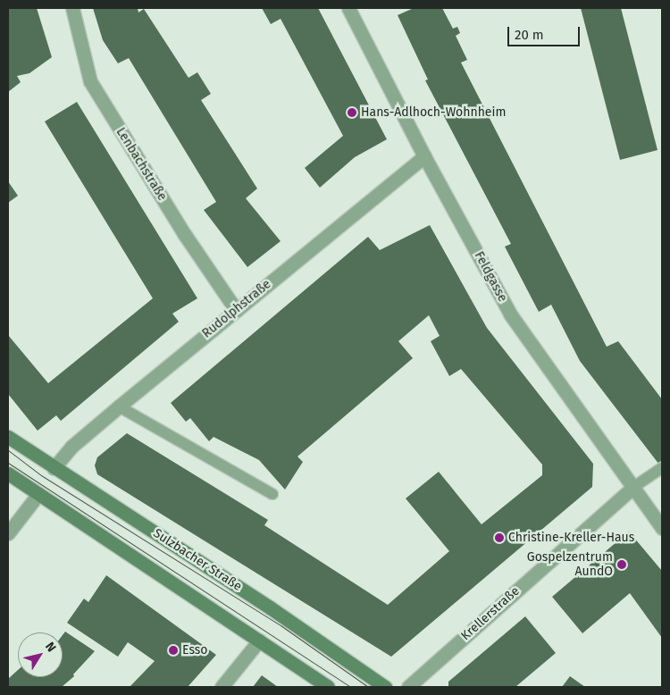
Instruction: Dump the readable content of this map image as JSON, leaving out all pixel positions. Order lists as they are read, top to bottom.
{
  "streets": {
    "main road": ["Sulzbacher Straße"],
    "street": [
      "Lenbachstraße",
      "Feldgasse",
      "Rudolphstraße",
      "Krellerstraße"
    ]
  },
  "crossings": [
    ["Lenbachstraße", "Rudolphstraße"],
    ["Feldgasse", "Rudolphstraße"],
    ["Feldgasse", "Krellerstraße"],
    ["Rudolphstraße", "Sulzbacher Straße"]
  ],
  "places": [
    "Hans-Adlhoch-Wohnheim",
    "Christine-Kreller-Haus",
    "Gospelzentrum AundO",
    "Esso"
  ],
  "scale_bar": "20 m",
  "north": "top right"
}
